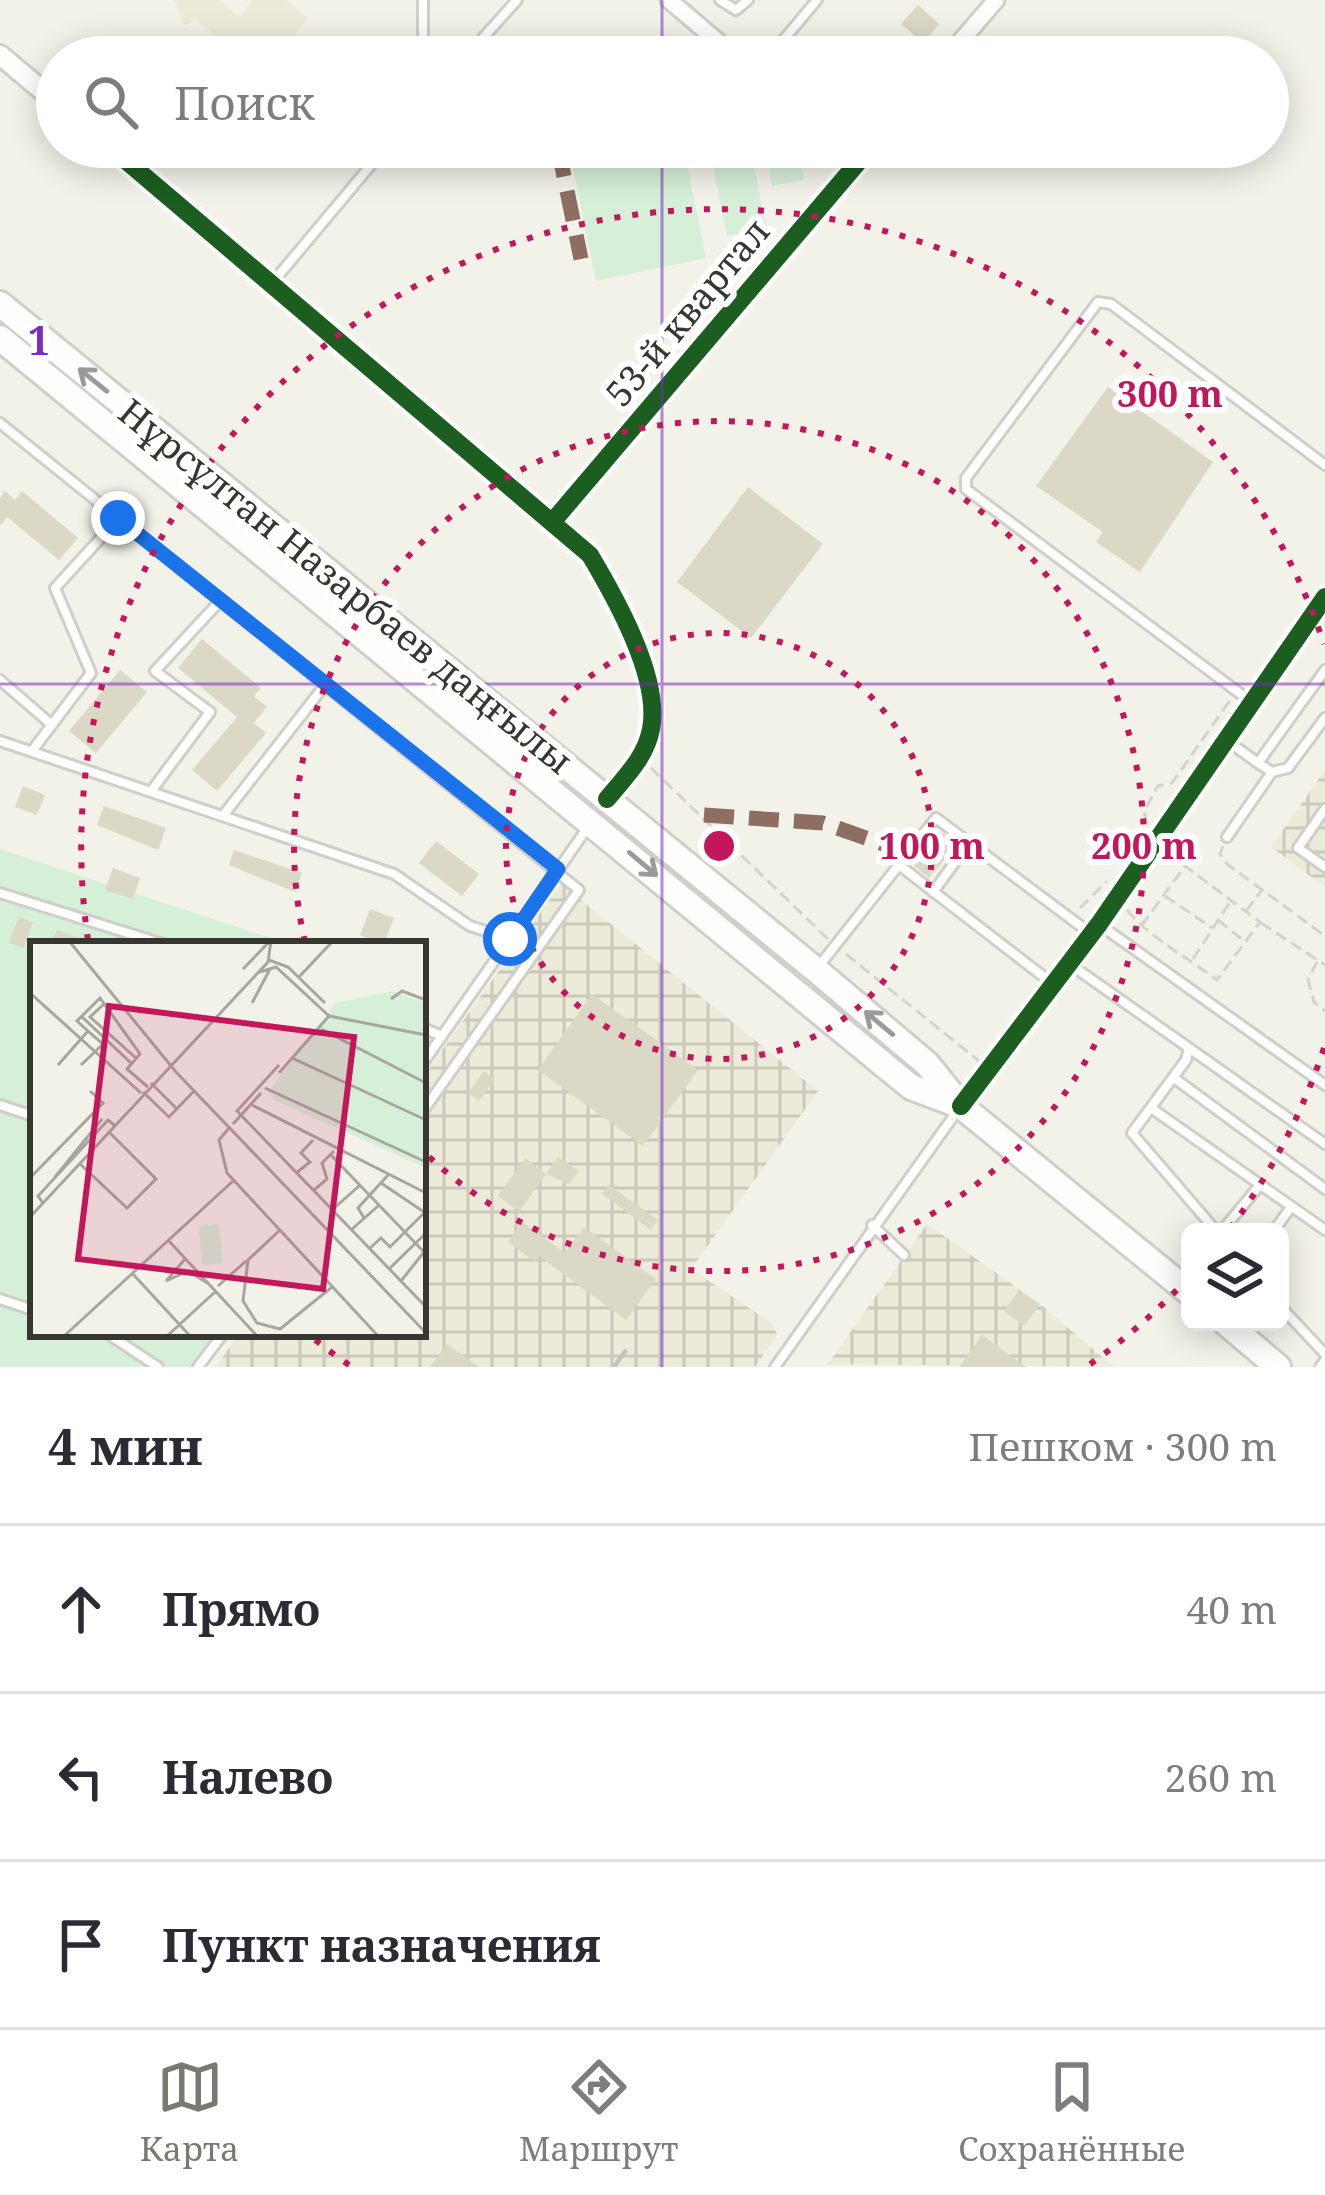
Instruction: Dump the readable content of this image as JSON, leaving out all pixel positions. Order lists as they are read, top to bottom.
{
  "streets": {
    "main road": ["Нұрсұлтан Назарбаев даңғылы"],
    "street": ["53-й квартал"]
  },
  "page": {
    "search": "Поиск",
    "heading": ["4 мин", "Пешком · 300 m"],
    "list": [
      ["Прямо", "40 m"],
      ["Налево", "260 m"],
      "Пункт назначения"
    ],
    "nav": ["Карта", "Маршрут", "Сохранённые"]
  },
  "grid": {
    "rows": ["1"]
  },
  "rings": ["300 m", "100 m", "200 m"]
}
